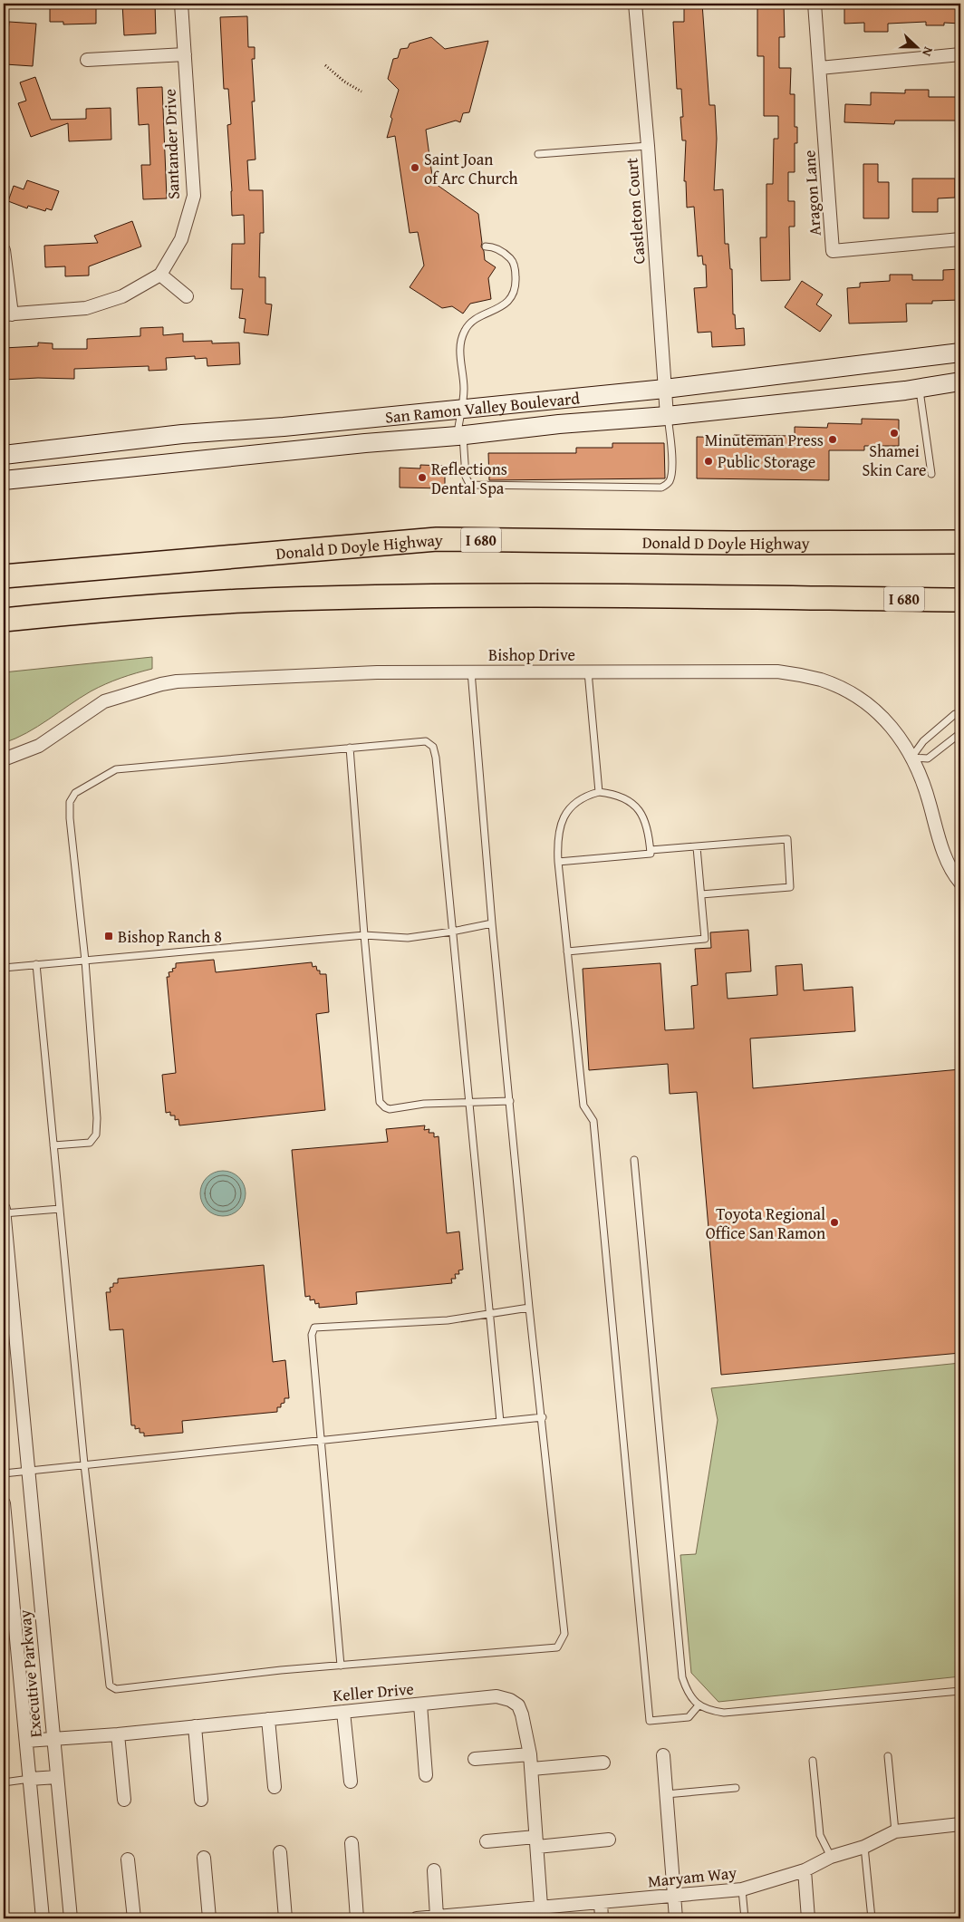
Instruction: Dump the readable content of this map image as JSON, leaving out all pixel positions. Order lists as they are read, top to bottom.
{
  "streets": {
    "highway": ["I 680", "Donald D Doyle Highway"],
    "main road": ["San Ramon Valley Boulevard"],
    "street": [
      "Santander Drive",
      "Aragon Lane",
      "Castleton Court",
      "Bishop Drive",
      "Executive Parkway",
      "Keller Drive",
      "Maryam Way"
    ]
  },
  "crossings": [
    ["Castleton Court", "San Ramon Valley Boulevard"],
    ["Executive Parkway", "Keller Drive"],
    ["Keller Drive", "Maryam Way"]
  ],
  "places": {
    "other": [
      "Saint Joan of Arc Church",
      "Shamei Skin Care",
      "Minuteman Press",
      "Public Storage",
      "Reflections Dental Spa",
      "Toyota Regional Office San Ramon"
    ],
    "transit": ["Bishop Ranch 8"]
  },
  "north": "right"
}
